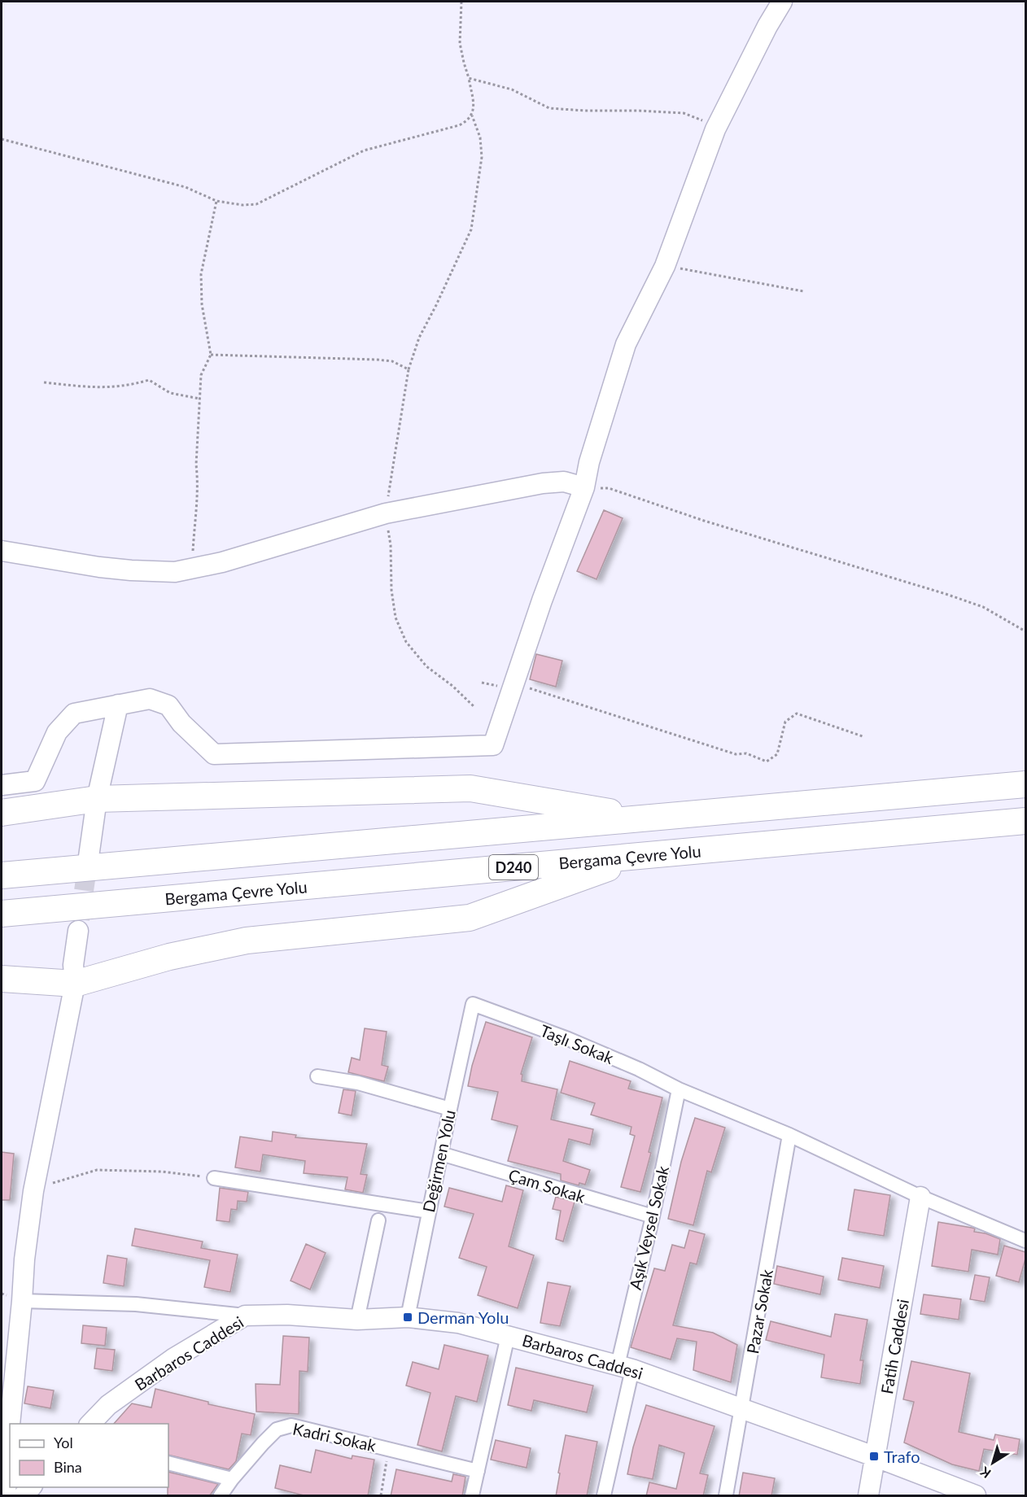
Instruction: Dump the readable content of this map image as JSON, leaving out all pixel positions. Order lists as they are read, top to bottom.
{
  "streets": {
    "highway": ["Bergama Çevre Yolu", "D240"],
    "street": [
      "Taşlı Sokak",
      "Değirmen Yolu",
      "Çam Sokak",
      "Aşık Veysel Sokak",
      "Pazar Sokak",
      "Fatih Caddesi",
      "Barbaros Caddesi",
      "Kadri Sokak"
    ]
  },
  "crossings": [
    ["Taşlı Sokak", "Değirmen Yolu"],
    ["Taşlı Sokak", "Aşık Veysel Sokak"],
    ["Taşlı Sokak", "Pazar Sokak"],
    ["Taşlı Sokak", "Fatih Caddesi"],
    ["Değirmen Yolu", "Çam Sokak"],
    ["Değirmen Yolu", "Barbaros Caddesi"],
    ["Çam Sokak", "Aşık Veysel Sokak"],
    ["Aşık Veysel Sokak", "Barbaros Caddesi"],
    ["Pazar Sokak", "Barbaros Caddesi"],
    ["Fatih Caddesi", "Barbaros Caddesi"]
  ],
  "places": {
    "transit": ["Derman Yolu", "Trafo"]
  },
  "legend": ["Yol", "Bina"],
  "north": "bottom left"
}
